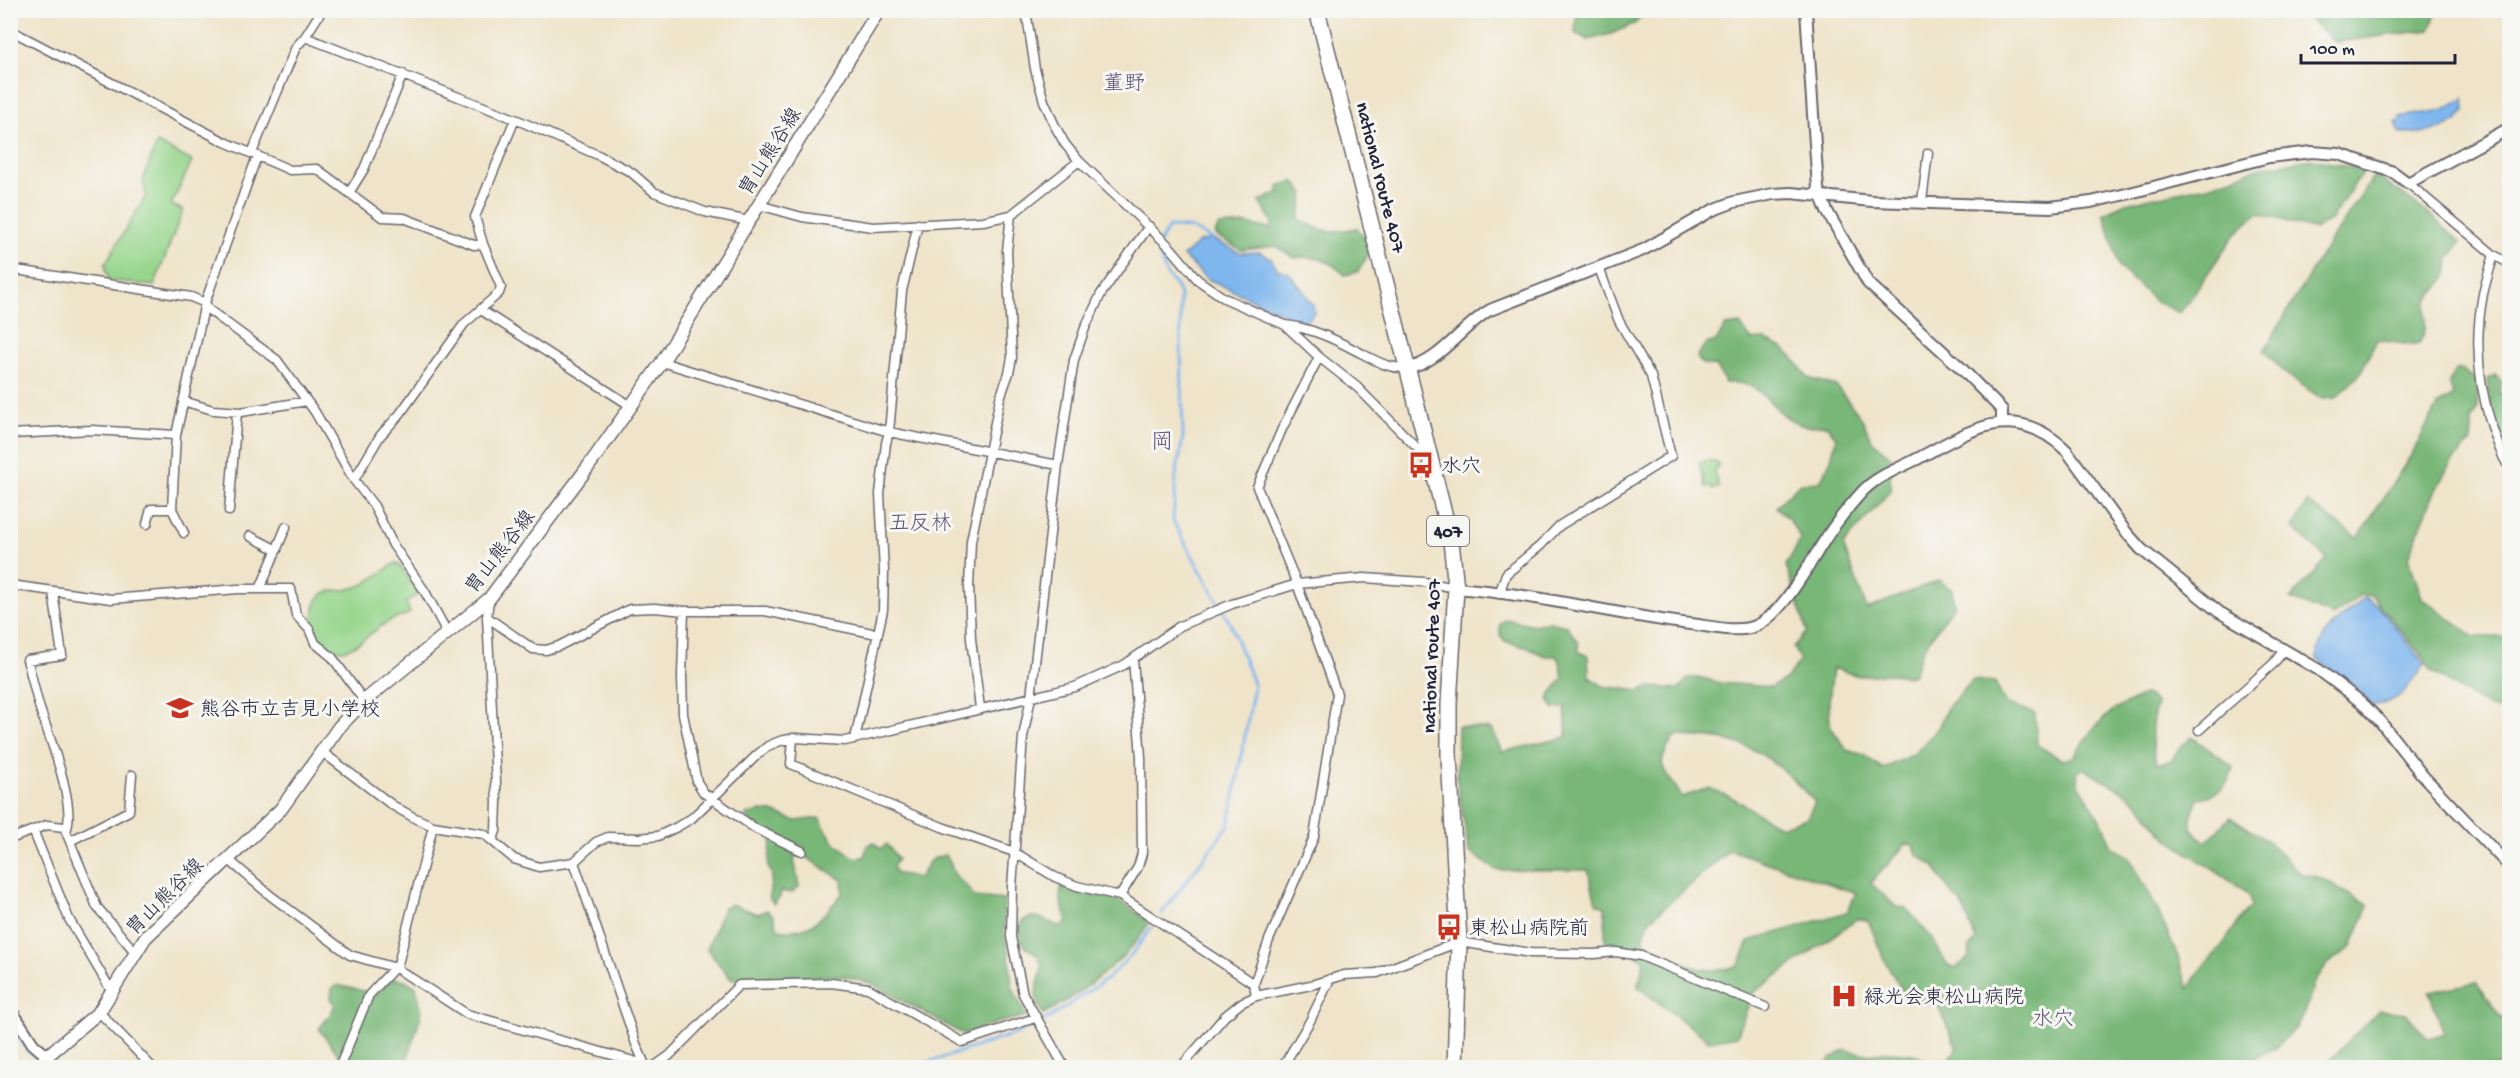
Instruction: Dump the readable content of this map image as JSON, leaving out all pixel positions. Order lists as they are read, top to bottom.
{
  "streets": {
    "highway": ["national route 407", "407"],
    "main road": ["胄山熊谷線"]
  },
  "districts": [
    "董野",
    "岡",
    "五反林",
    "水穴"
  ],
  "places": {
    "bus stop": ["水穴", "東松山病院前"],
    "school or university": ["熊谷市立吉見小学校"],
    "hospital": ["緑光会東松山病院"]
  },
  "scale_bar": "100 m"
}
